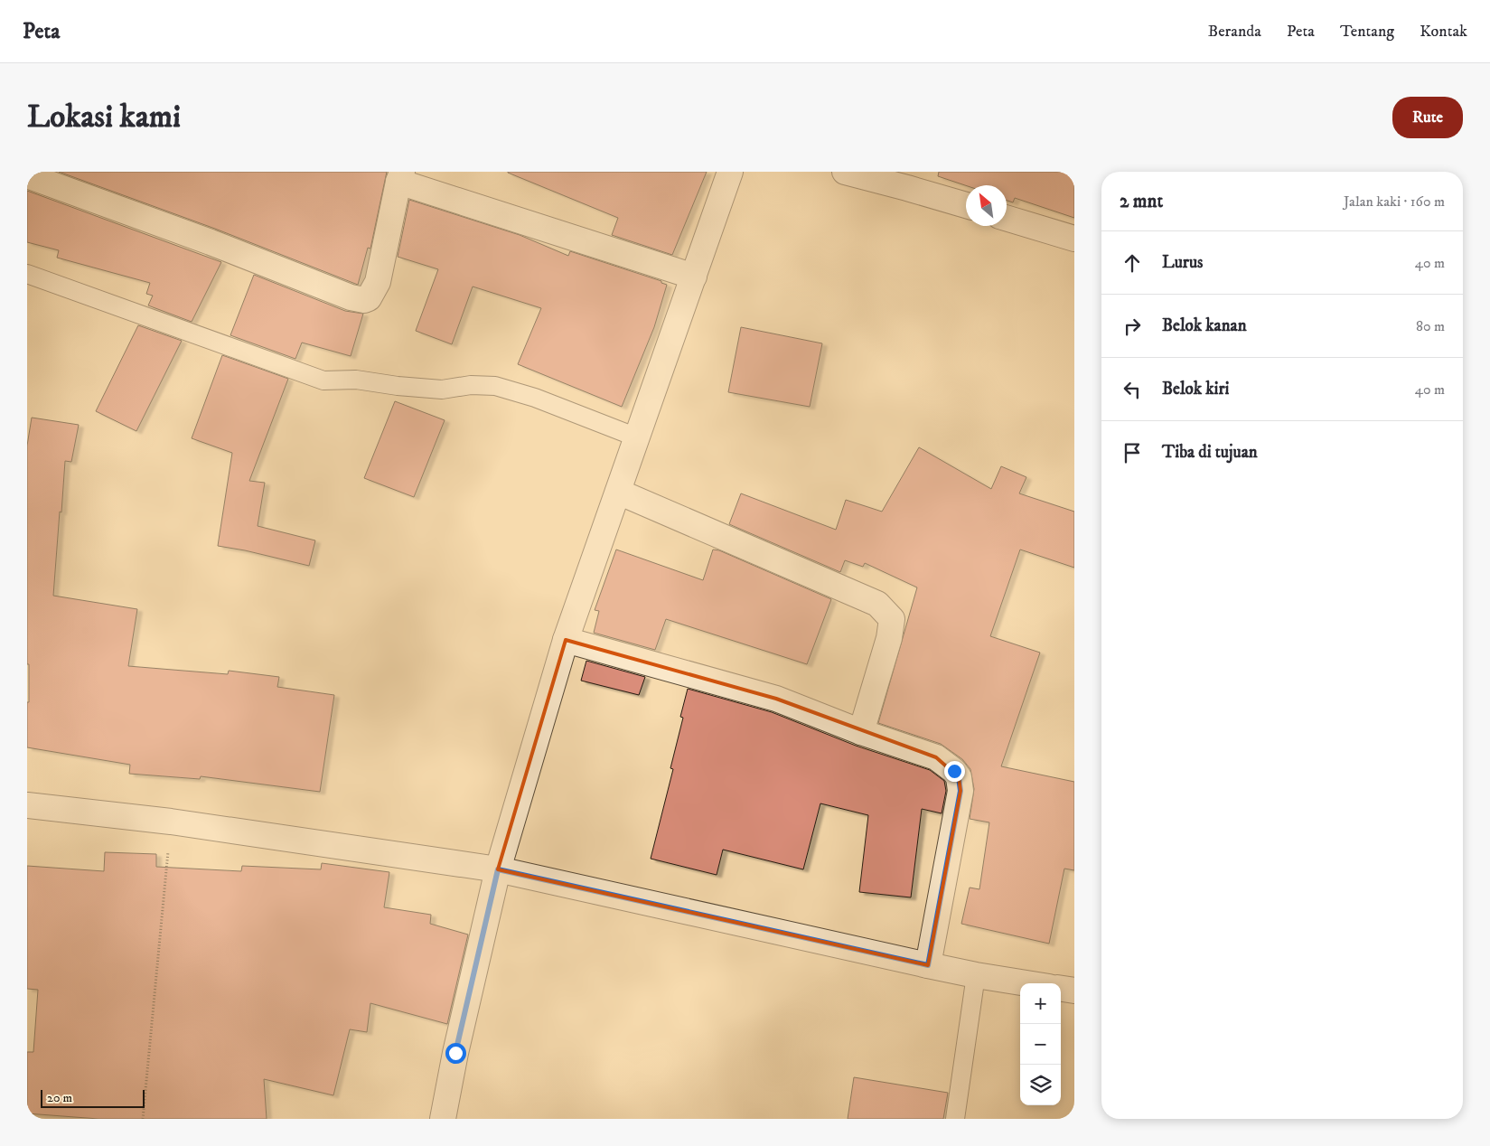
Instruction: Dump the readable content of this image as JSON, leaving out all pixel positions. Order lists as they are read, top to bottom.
{
  "scale_bar": "20 m",
  "north": "top left",
  "page": {
    "header": "Peta",
    "nav": [
      "Beranda",
      "Peta",
      "Tentang",
      "Kontak"
    ],
    "buttons": "Rute",
    "title": "Lokasi kami",
    "heading": ["2 mnt", "Jalan kaki · 160 m"],
    "list": [
      ["Lurus", "40 m"],
      ["Belok kanan", "80 m"],
      ["Belok kiri", "40 m"],
      "Tiba di tujuan"
    ],
    "map_buttons": ["+", "−"],
    "scale": "20 m"
  }
}
